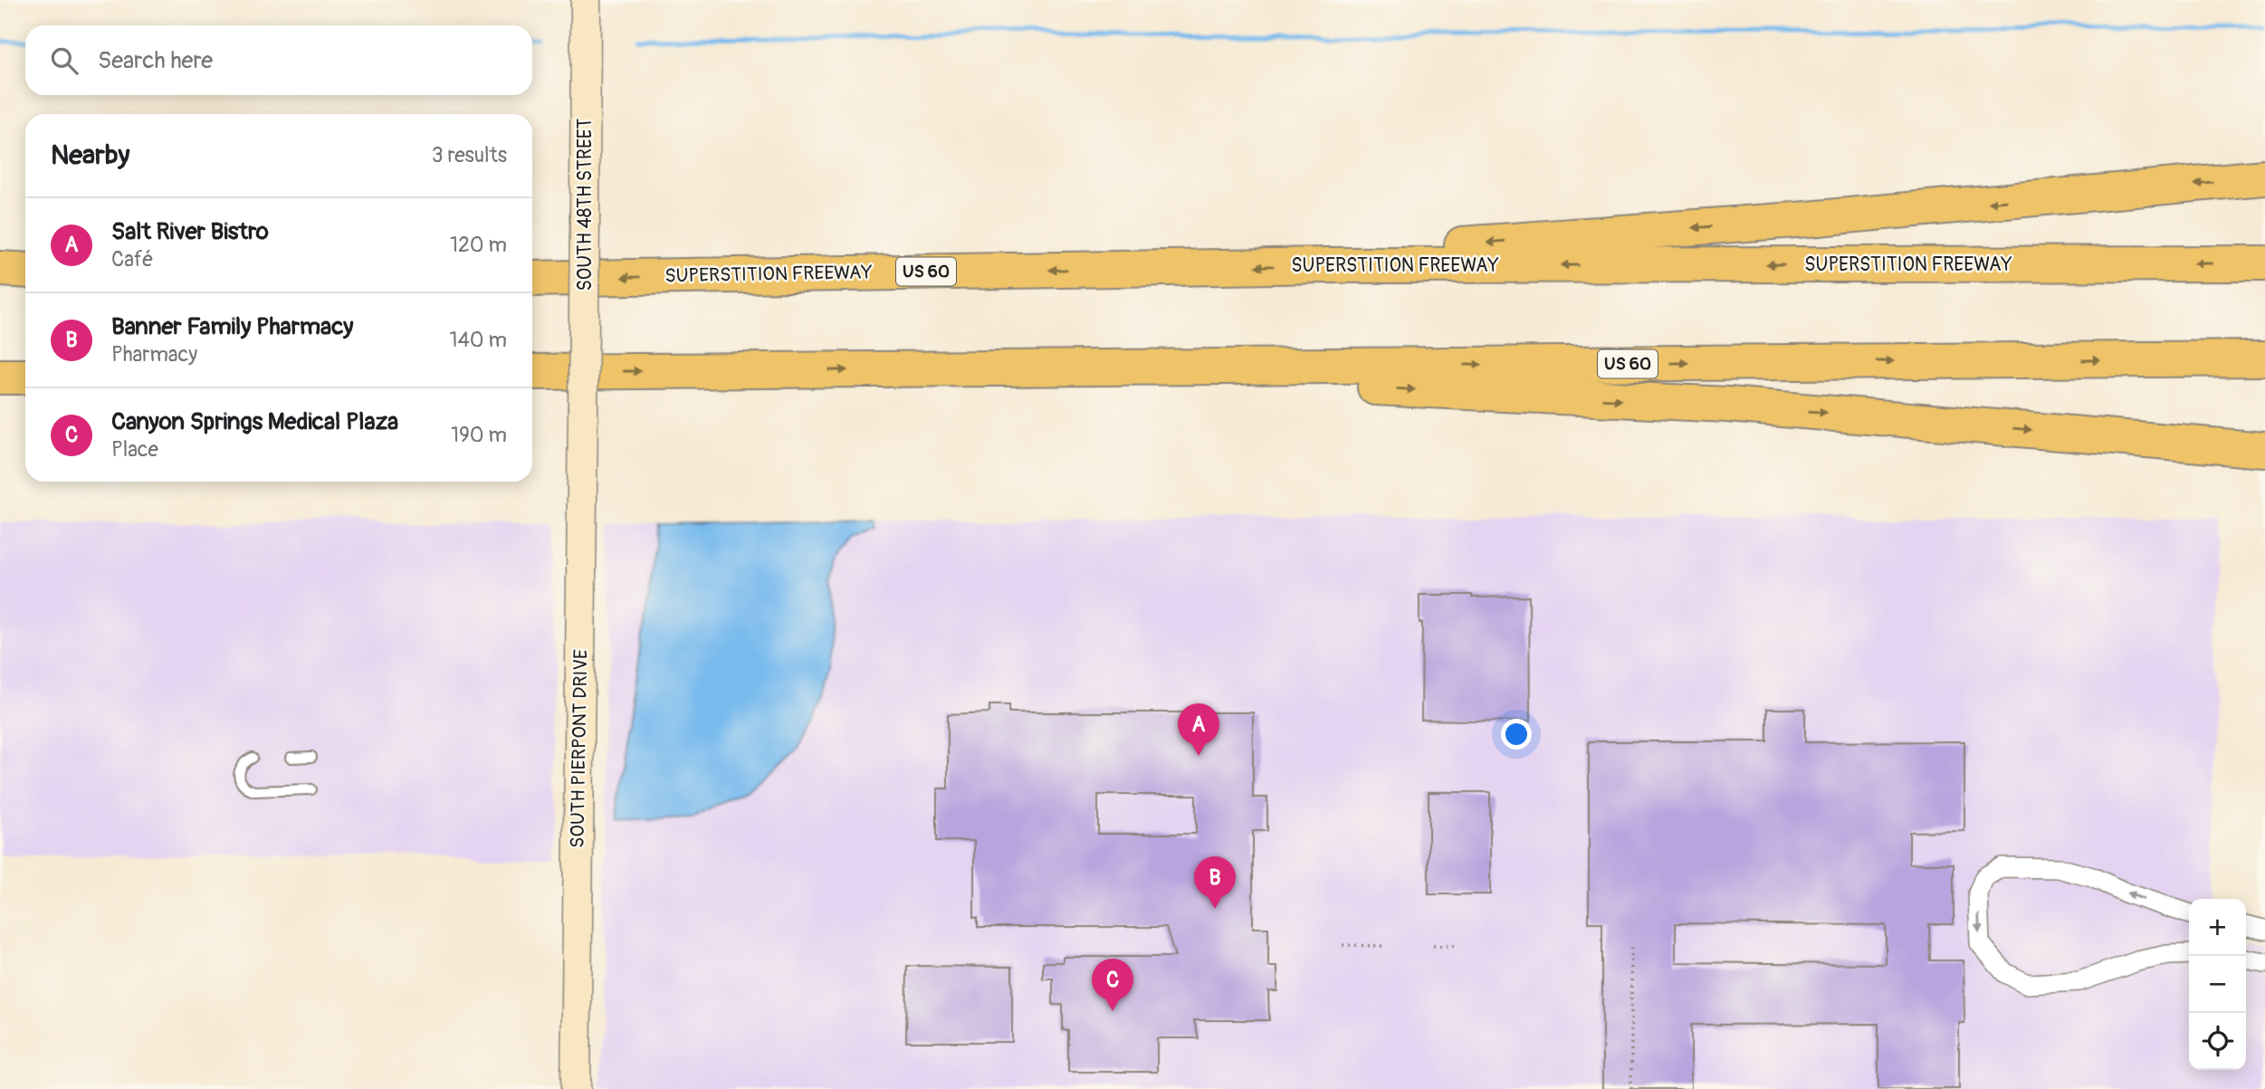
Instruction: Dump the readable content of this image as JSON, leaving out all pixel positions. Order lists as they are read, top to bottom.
{
  "streets": {
    "highway": ["SUPERSTITION FREEWAY", "US 60"],
    "street": ["SOUTH 48TH STREET", "SOUTH PIERPONT DRIVE"]
  },
  "crossings": [
    ["SOUTH 48TH STREET", "SOUTH PIERPONT DRIVE"]
  ],
  "page": {
    "search": "Search here",
    "heading": ["Nearby", "3 results"],
    "list": [
      {
        "mark": "A",
        "name": "Salt River Bistro",
        "note": "Café",
        "value": "120 m"
      },
      {
        "mark": "B",
        "name": "Banner Family Pharmacy",
        "note": "Pharmacy",
        "value": "140 m"
      },
      {
        "mark": "C",
        "name": "Canyon Springs Medical Plaza",
        "note": "Place",
        "value": "190 m"
      }
    ],
    "pins": ["A", "B", "C"],
    "map_buttons": ["+", "−"]
  }
}
